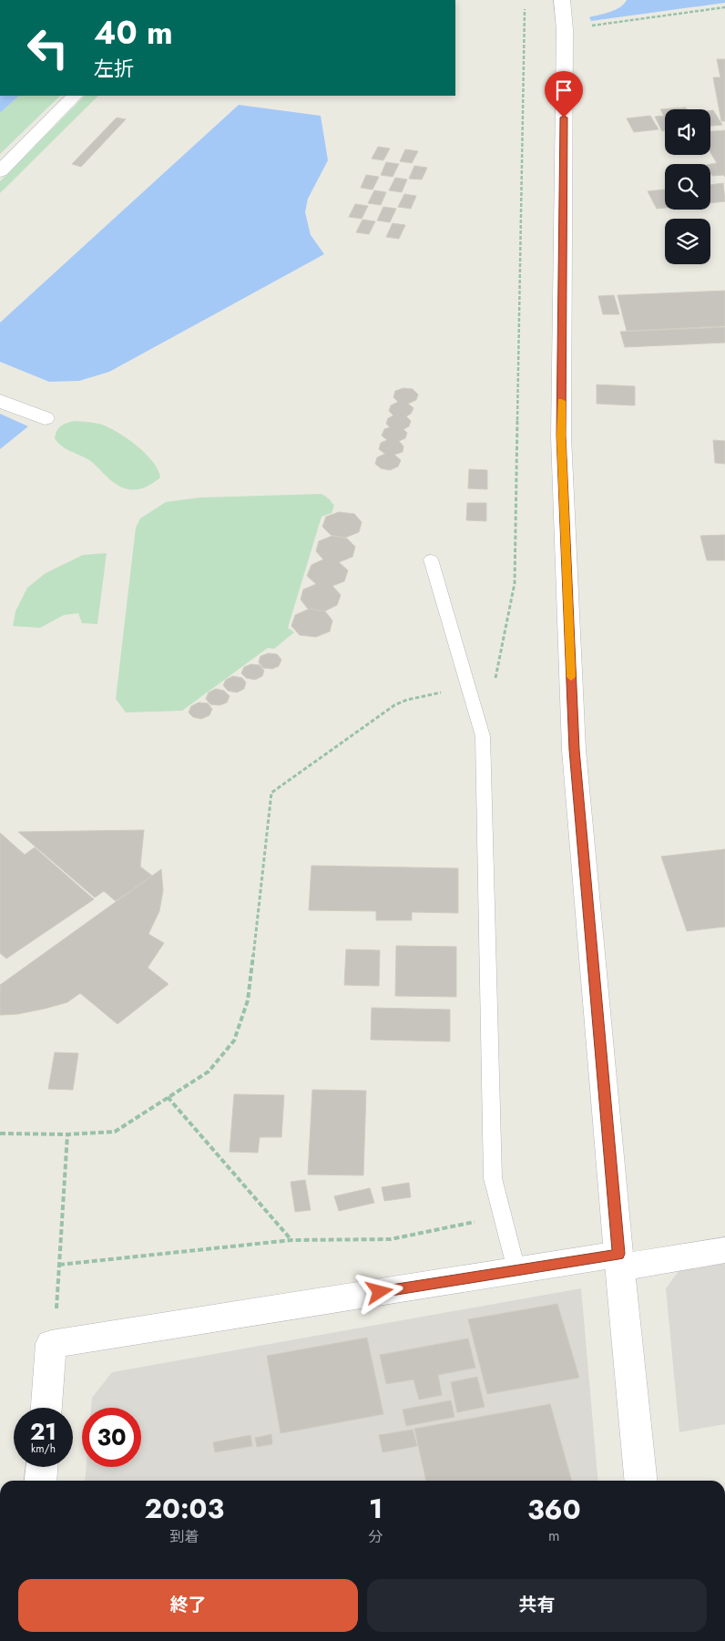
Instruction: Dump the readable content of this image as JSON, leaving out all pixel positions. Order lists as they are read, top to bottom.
{
  "page": {
    "turn": ["40 m", "左折"],
    "speed": "21 km/h",
    "limit": "30",
    "eta": [
      "20:03",
      "到着",
      "1",
      "分",
      "360",
      "m"
    ],
    "buttons": ["終了", "共有"]
  }
}
